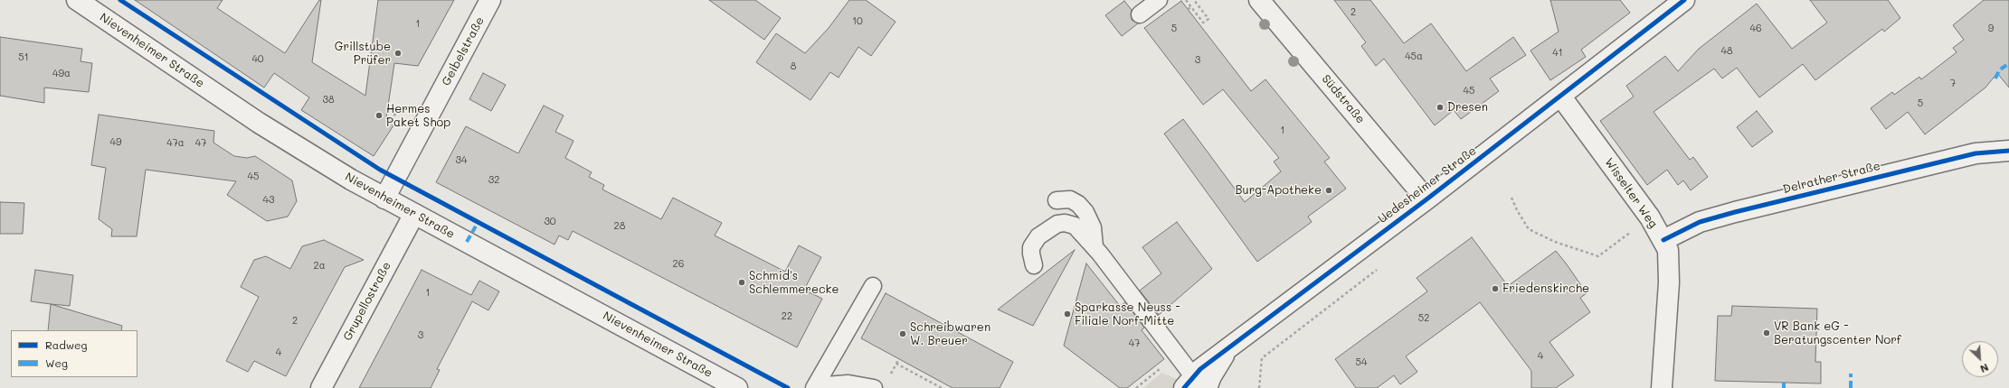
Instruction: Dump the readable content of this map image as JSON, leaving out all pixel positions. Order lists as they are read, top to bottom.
{
  "streets": {
    "street": [
      "Nievenheimer Straße",
      "Geibelstraße",
      "Südstraße",
      "Delrather Straße",
      "Uedesheimer Straße",
      "Wisselter Weg",
      "Grupellostraße"
    ]
  },
  "crossings": [
    ["Nievenheimer Straße", "Geibelstraße"],
    ["Nievenheimer Straße", "Grupellostraße"],
    ["Südstraße", "Uedesheimer Straße"],
    ["Delrather Straße", "Wisselter Weg"],
    ["Uedesheimer Straße", "Wisselter Weg"]
  ],
  "places": [
    "Grillstube Prüfer",
    "Dresen",
    "Hermes Paket Shop",
    "Burg-Apotheke",
    "Schmid's Schlemmerecke",
    "Friedenskirche",
    "Sparkasse Neuss - Filiale Norf-Mitte",
    "VR Bank eG - Beratungscenter Norf",
    "Schreibwaren W. Breuer"
  ],
  "house_numbers": [
    "2",
    "10",
    "1",
    "5",
    "46",
    "9",
    "48",
    "41",
    "45a",
    "51",
    "40",
    "3",
    "8",
    "49a",
    "7",
    "45",
    "38",
    "5",
    "1",
    "49",
    "47a",
    "47",
    "34",
    "45",
    "32",
    "43",
    "30",
    "28",
    "26",
    "2a",
    "1",
    "22",
    "52",
    "2",
    "3",
    "47",
    "4",
    "4",
    "54"
  ],
  "legend": ["Radweg", "Weg"],
  "north": "bottom right"
}
